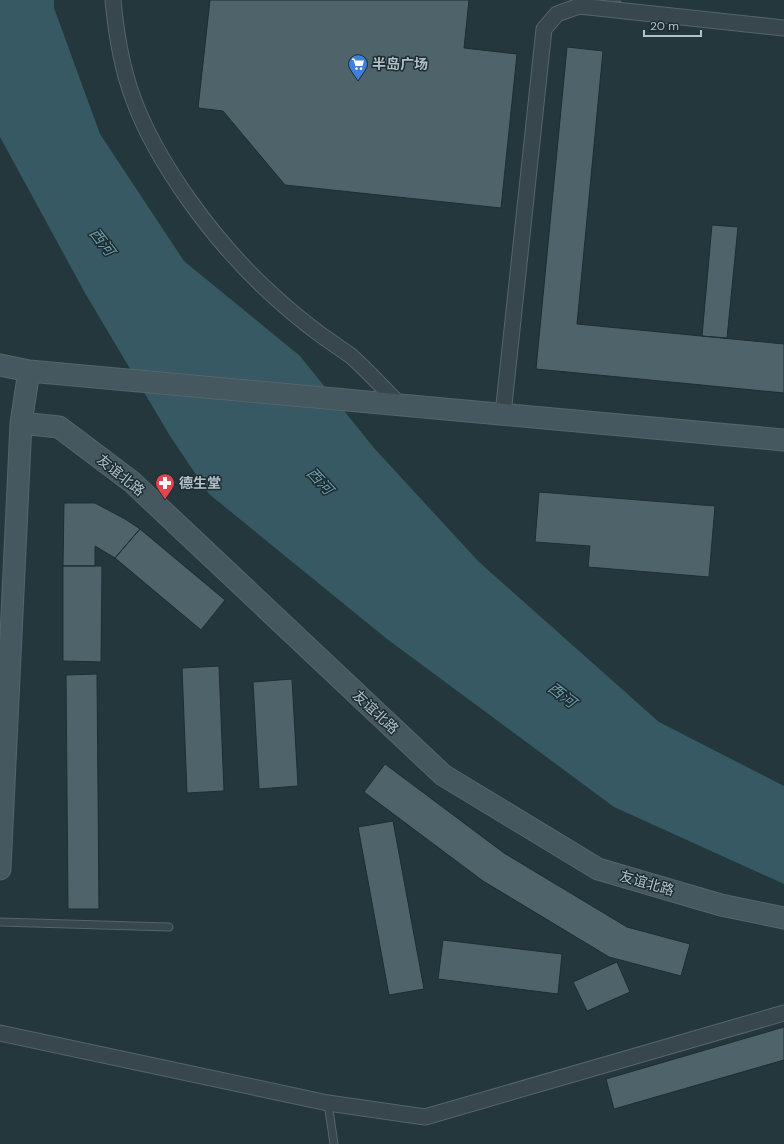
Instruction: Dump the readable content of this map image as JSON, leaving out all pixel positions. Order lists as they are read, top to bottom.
{
  "streets": {
    "main road": ["友谊北路"]
  },
  "water": ["西河"],
  "places": {
    "supermarket": ["半岛广场"],
    "pharmacy": ["德生堂"]
  },
  "scale_bar": "20 m"
}
